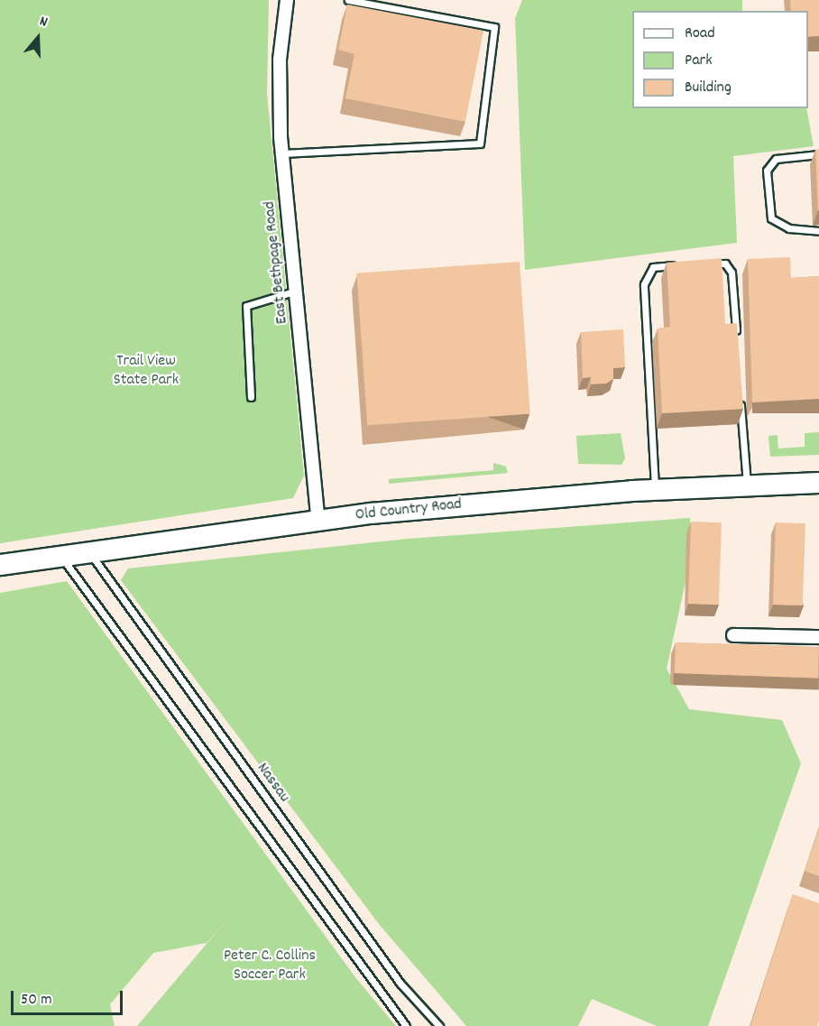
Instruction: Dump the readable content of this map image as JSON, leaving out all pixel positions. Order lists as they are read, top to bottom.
{
  "streets": {
    "main road": ["Old Country Road"],
    "street": ["East Bethpage Road"],
    "lane": ["Nassau"]
  },
  "crossings": [
    ["East Bethpage Road", "Old Country Road"],
    ["Old Country Road", "Nassau"]
  ],
  "parks": ["Trail View State Park", "Peter C. Collins Soccer Park"],
  "legend": ["Road", "Park", "Building"],
  "scale_bar": "50 m",
  "north": "top"
}
